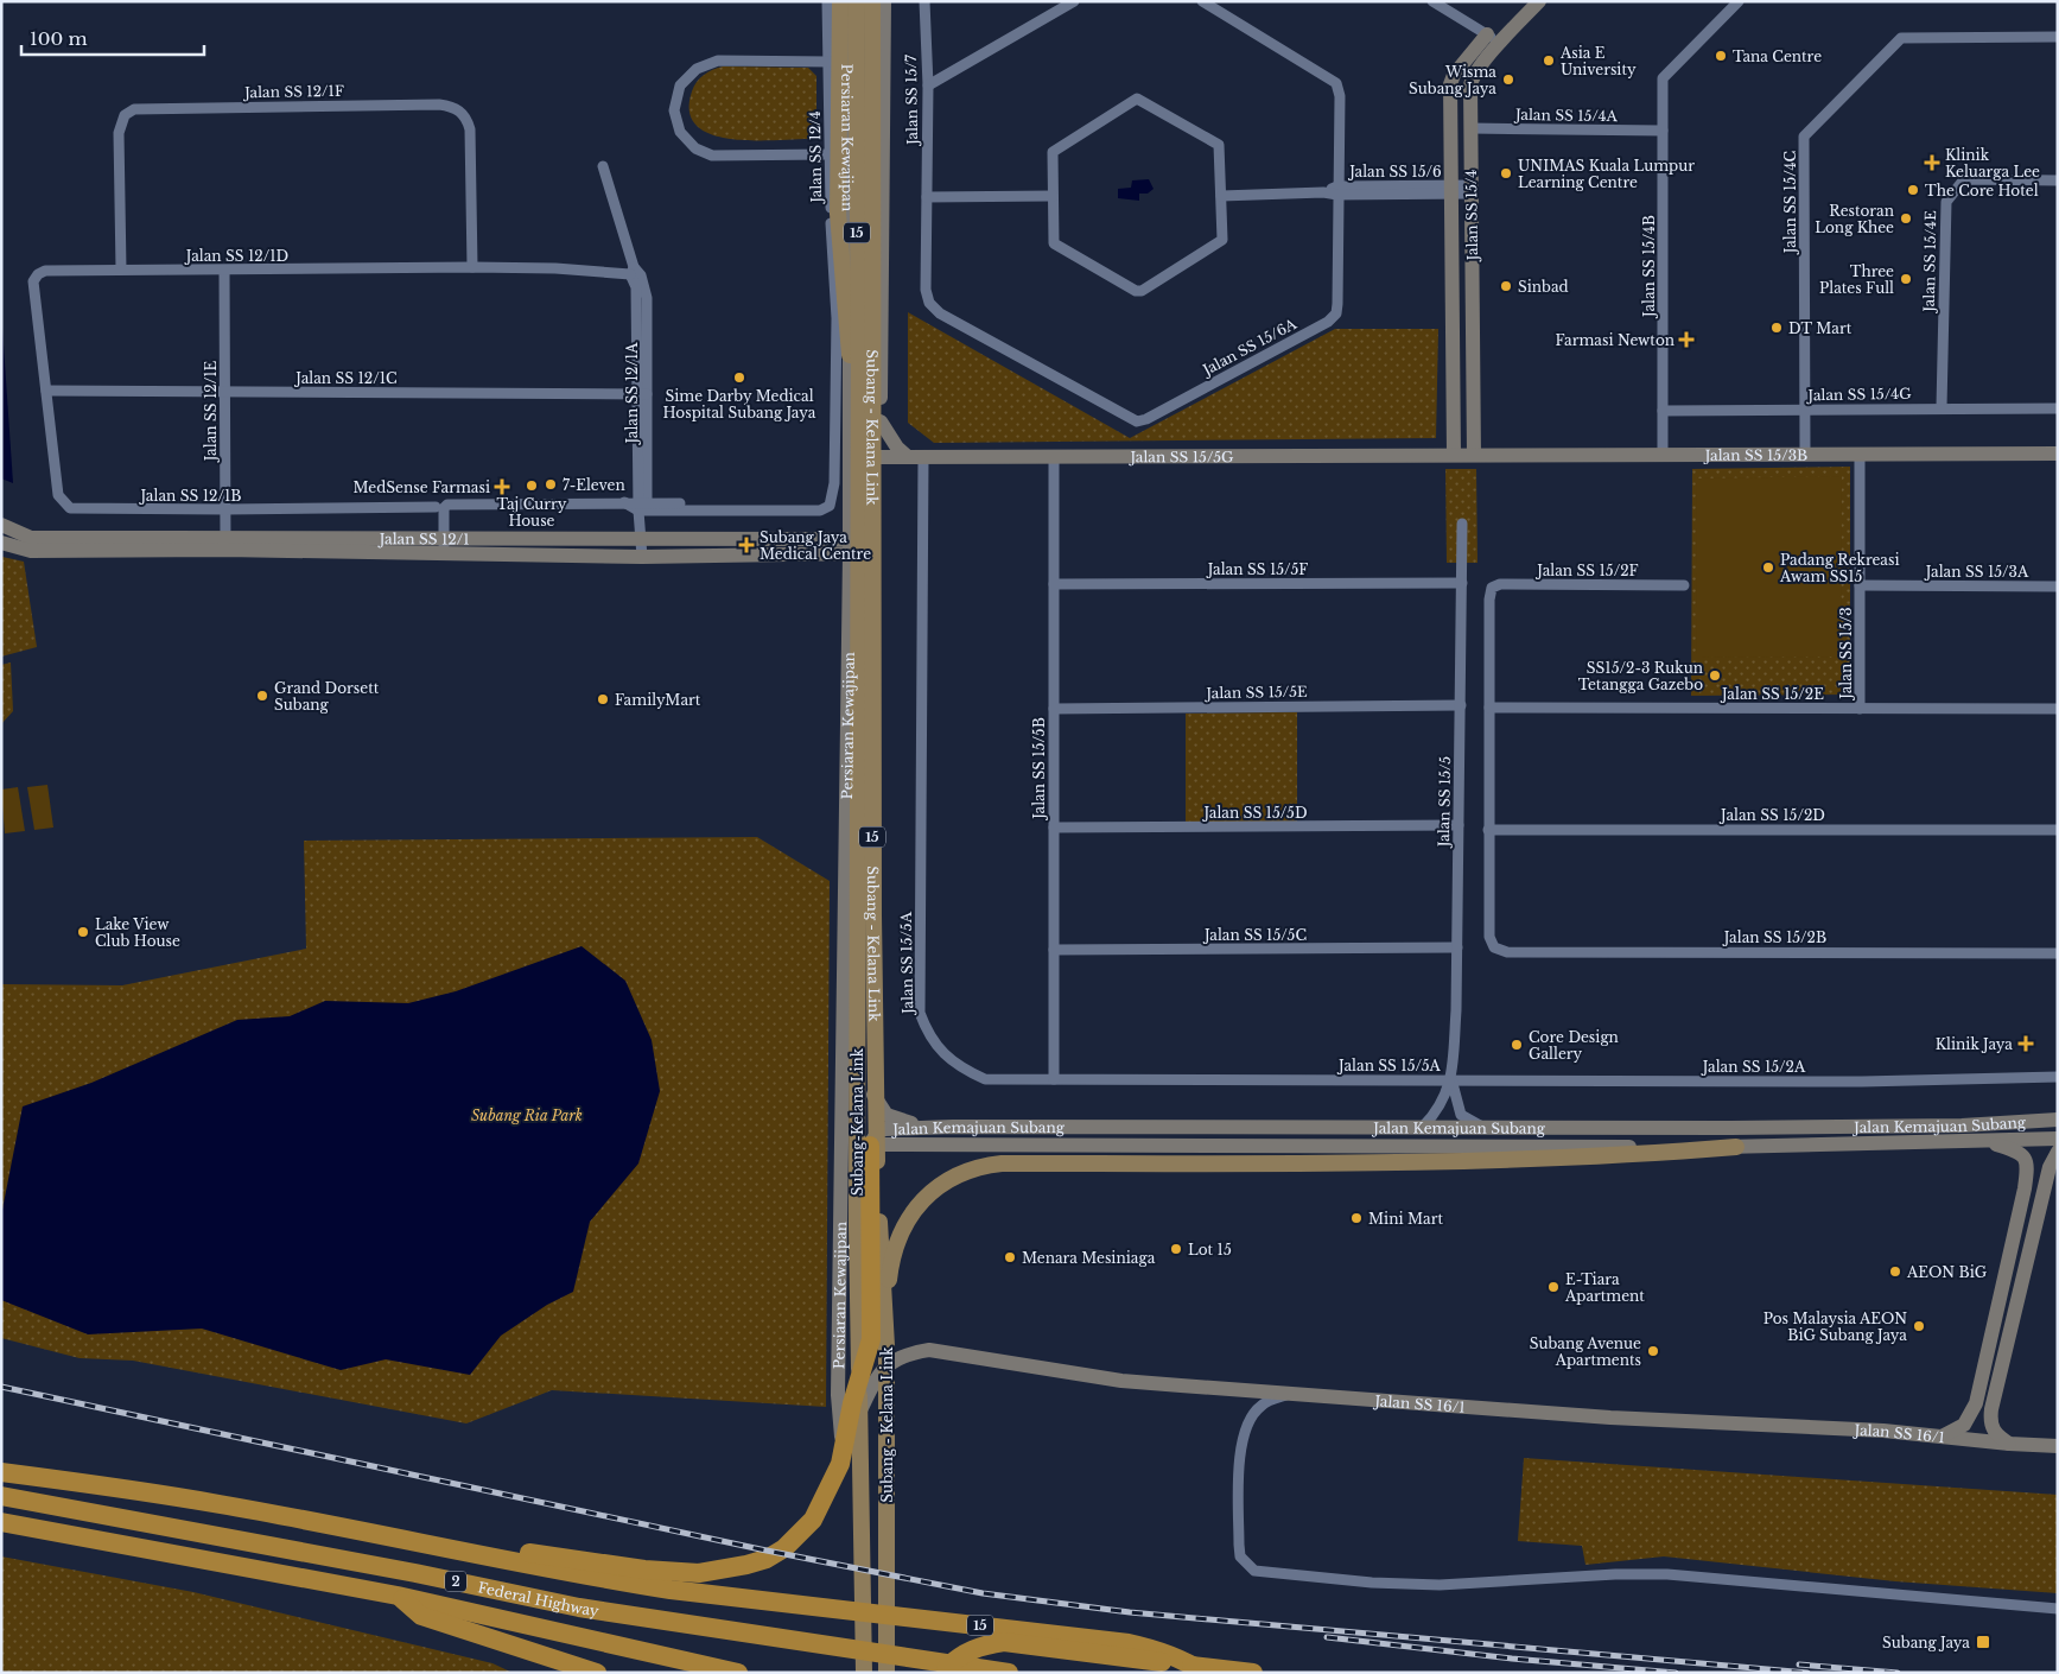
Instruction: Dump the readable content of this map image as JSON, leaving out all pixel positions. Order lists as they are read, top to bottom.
{
  "streets": {
    "highway": ["15", "2", "Federal Highway"],
    "main road": [
      "Persiaran Kewajipan",
      "Jalan SS 15/4",
      "Subang - Kelana Link",
      "Jalan SS 15/3B",
      "Jalan SS 15/5G",
      "Jalan SS 12/1",
      "Subang-Kelana Link",
      "Jalan Kemajuan Subang",
      "Jalan SS 16/1"
    ],
    "street": [
      "Jalan SS 12/1F",
      "Jalan SS 15/7",
      "Jalan SS 15/4A",
      "Jalan SS 12/4",
      "Jalan SS 15/6",
      "Jalan SS 15/4C",
      "Jalan SS 12/1D",
      "Jalan SS 15/4E",
      "Jalan SS 15/4B",
      "Jalan SS 15/6A",
      "Jalan SS 12/1C",
      "Jalan SS 12/1A",
      "Jalan SS 15/4G",
      "Jalan SS 12/1E",
      "Jalan SS 12/1B",
      "Jalan SS 15/5F",
      "Jalan SS 15/2F",
      "Jalan SS 15/3A",
      "Jalan SS 15/3",
      "Jalan SS 15/5E",
      "Jalan SS 15/2E",
      "Jalan SS 15/5B",
      "Jalan SS 15/5",
      "Jalan SS 15/5D",
      "Jalan SS 15/2D",
      "Jalan SS 15/5C",
      "Jalan SS 15/2B",
      "Jalan SS 15/5A",
      "Jalan SS 15/2A"
    ]
  },
  "crossings": [
    ["Jalan SS 12/1F", "Jalan SS 12/1D"],
    ["Jalan SS 15/7", "Jalan SS 15/6A"],
    ["Jalan SS 15/4A", "Jalan SS 15/4"],
    ["Jalan SS 15/4A", "Jalan SS 15/4B"],
    ["Persiaran Kewajipan", "Jalan SS 15/5G"],
    ["Persiaran Kewajipan", "Jalan SS 12/1"],
    ["Persiaran Kewajipan", "Jalan Kemajuan Subang"],
    ["Persiaran Kewajipan", "Jalan SS 16/1"],
    ["Jalan SS 12/4", "Jalan SS 12/1A"],
    ["Jalan SS 15/6", "Jalan SS 15/4"],
    ["Jalan SS 15/6", "Jalan SS 15/6A"],
    ["Jalan SS 15/4C", "Jalan SS 15/4G"],
    ["Jalan SS 15/4C", "Jalan SS 15/3B"],
    ["Jalan SS 15/4", "Jalan SS 15/3B"],
    ["Jalan SS 15/4", "Jalan SS 15/5G"],
    ["Jalan SS 12/1D", "Jalan SS 12/1C"],
    ["Jalan SS 12/1D", "Jalan SS 12/1A"],
    ["Jalan SS 12/1D", "Jalan SS 12/1E"],
    ["Jalan SS 12/1D", "Jalan SS 12/1B"],
    ["Jalan SS 15/4E", "Jalan SS 15/4G"],
    ["Jalan SS 15/4B", "Jalan SS 15/4G"],
    ["Jalan SS 15/4B", "Jalan SS 15/3B"],
    ["Jalan SS 12/1C", "Jalan SS 12/1A"],
    ["Jalan SS 12/1C", "Jalan SS 12/1E"],
    ["Jalan SS 12/1C", "Jalan SS 12/1B"],
    ["Jalan SS 12/1A", "Jalan SS 12/1"],
    ["Jalan SS 12/1E", "Jalan SS 12/1B"],
    ["Jalan SS 12/1E", "Jalan SS 12/1"],
    ["Subang - Kelana Link", "Subang-Kelana Link"],
    ["Jalan SS 15/3B", "Jalan SS 15/5G"],
    ["Jalan SS 15/3B", "Jalan SS 15/3"],
    ["Jalan SS 15/5G", "Jalan SS 15/5B"],
    ["Jalan SS 15/5G", "Jalan SS 15/5A"],
    ["Jalan SS 15/5F", "Jalan SS 15/5B"],
    ["Jalan SS 15/5F", "Jalan SS 15/5"],
    ["Jalan SS 15/2F", "Jalan SS 15/2E"],
    ["Jalan SS 15/3A", "Jalan SS 15/3"],
    ["Jalan SS 15/3", "Jalan SS 15/2E"],
    ["Jalan SS 15/5E", "Jalan SS 15/5B"],
    ["Jalan SS 15/5E", "Jalan SS 15/5"],
    ["Jalan SS 15/5B", "Jalan SS 15/5D"],
    ["Jalan SS 15/5B", "Jalan SS 15/5C"],
    ["Jalan SS 15/5B", "Jalan SS 15/5A"],
    ["Jalan SS 15/5", "Jalan SS 15/5D"],
    ["Jalan SS 15/5", "Jalan SS 15/5C"],
    ["Jalan SS 15/5", "Jalan SS 15/5A"],
    ["Jalan SS 15/5", "Jalan SS 15/2A"],
    ["Jalan SS 15/5", "Jalan Kemajuan Subang"],
    ["Jalan SS 15/2D", "Jalan SS 15/2B"],
    ["Jalan SS 15/5A", "Jalan SS 15/2A"]
  ],
  "parks": ["Subang Ria Park"],
  "places": {
    "other": [
      "Tana Centre",
      "Asia E University",
      "Wisma Subang Jaya",
      "UNIMAS Kuala Lumpur Learning Centre",
      "The Core Hotel",
      "Restoran Long Khee",
      "Three Plates Full",
      "Sinbad",
      "DT Mart",
      "Sime Darby Medical Hospital Subang Jaya",
      "7-Eleven",
      "Taj Curry House",
      "Padang Rekreasi Awam SS15",
      "SS15/2-3 Rukun Tetangga Gazebo",
      "Grand Dorsett Subang",
      "FamilyMart",
      "Lake View Club House",
      "Core Design Gallery",
      "Mini Mart",
      "Lot 15",
      "Menara Mesiniaga",
      "AEON BiG",
      "E-Tiara Apartment",
      "Pos Malaysia AEON BiG Subang Jaya",
      "Subang Avenue Apartments"
    ],
    "health": [
      "Klinik Keluarga Lee",
      "Farmasi Newton",
      "MedSense Farmasi",
      "Subang Jaya Medical Centre",
      "Klinik Jaya"
    ],
    "transit": ["Subang Jaya"]
  },
  "scale_bar": "100 m"
}
